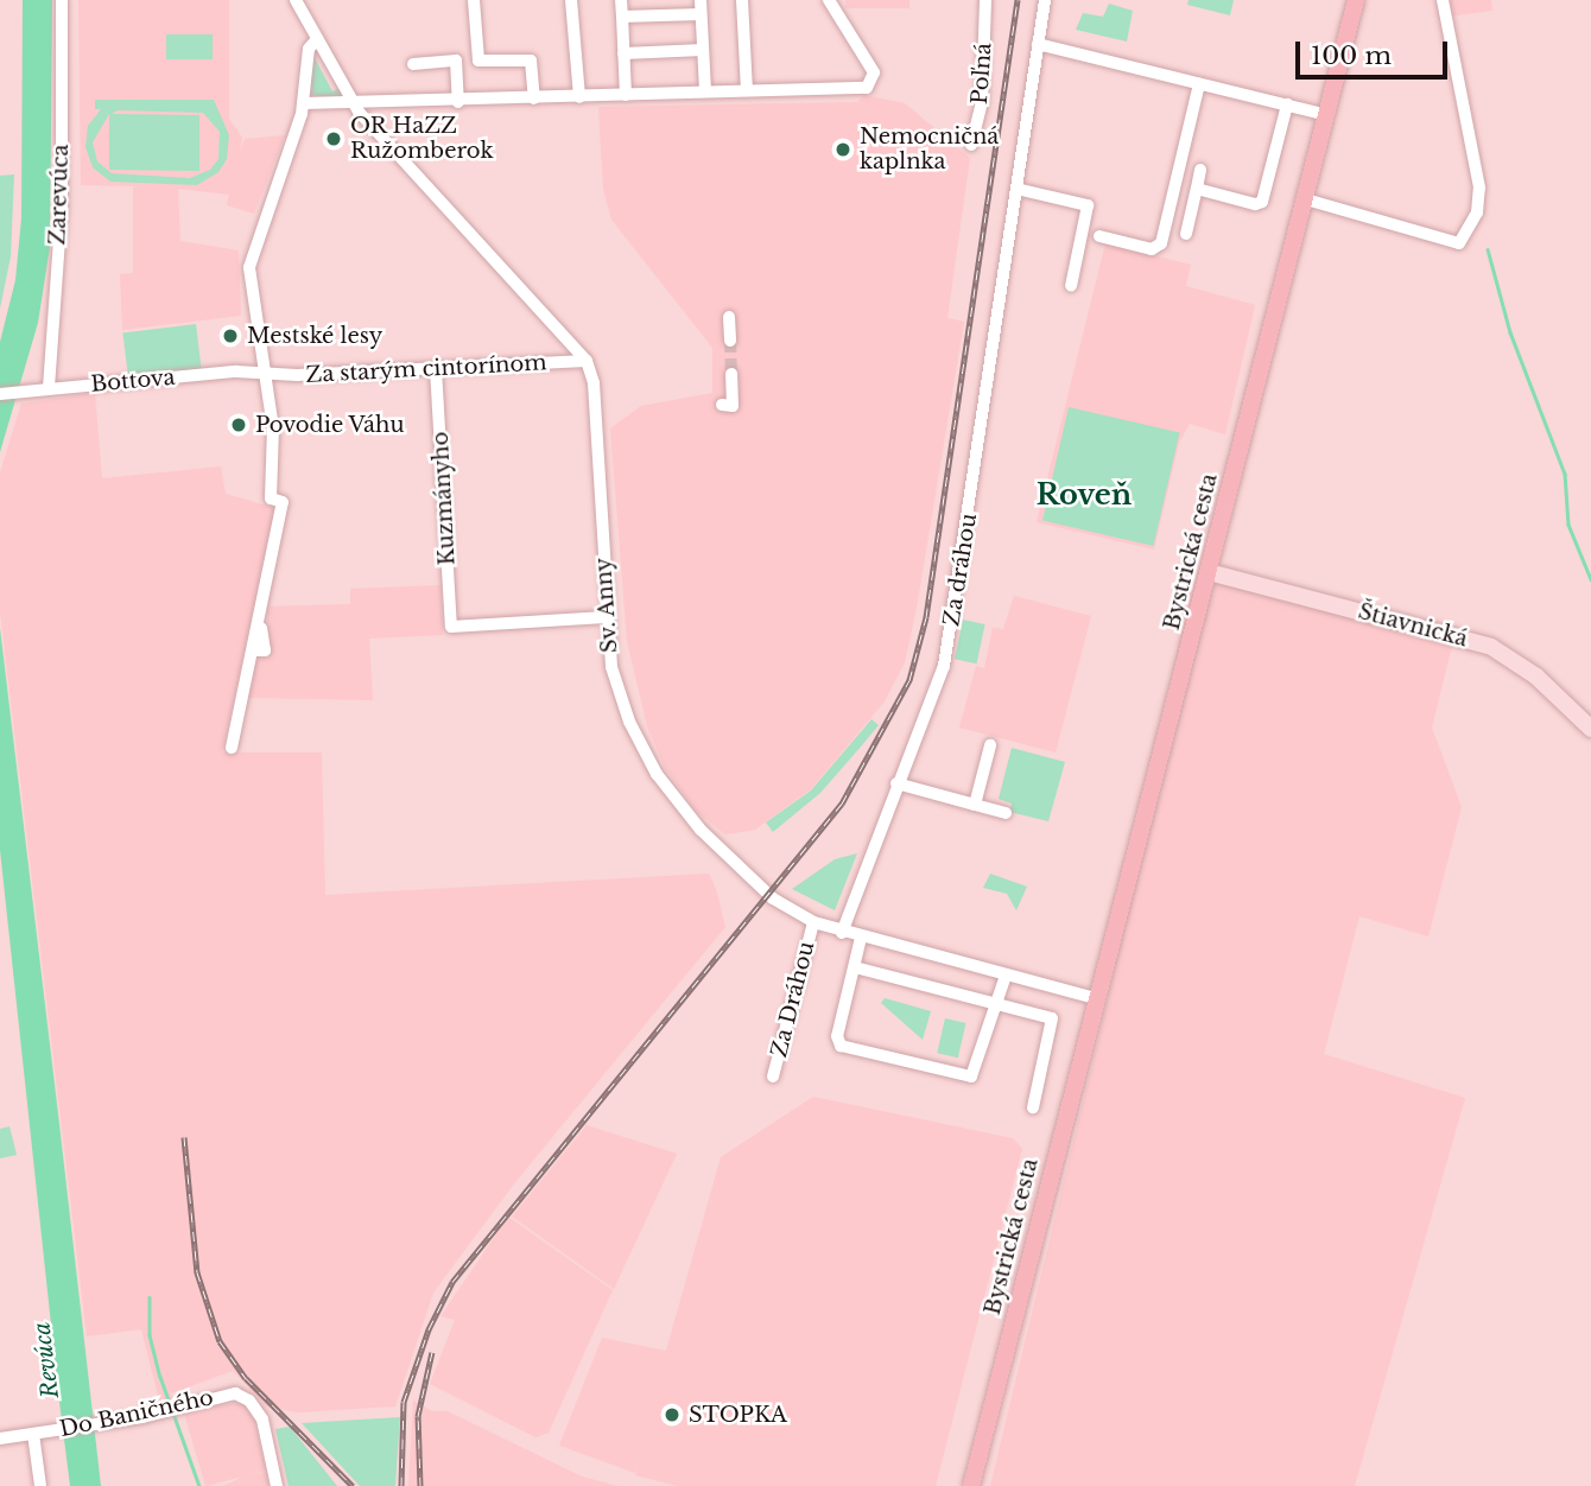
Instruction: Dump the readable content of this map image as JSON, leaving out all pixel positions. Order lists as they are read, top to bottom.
{
  "streets": {
    "main road": ["Bystrická cesta"],
    "street": [
      "Poľná",
      "Zarevúca",
      "Za starým cintorínom",
      "Bottova",
      "Kuzmányho",
      "Za dráhou",
      "Sv. Anny",
      "Štiavnická",
      "Za Dráhou",
      "Do Baničného"
    ]
  },
  "crossings": [
    ["Zarevúca", "Bottova"],
    ["Za starým cintorínom", "Bottova"],
    ["Za starým cintorínom", "Kuzmányho"],
    ["Za starým cintorínom", "Sv. Anny"],
    ["Kuzmányho", "Sv. Anny"],
    ["Bystrická cesta", "Štiavnická"],
    ["Sv. Anny", "Za Dráhou"]
  ],
  "districts": ["Roveň"],
  "water": ["Revúca"],
  "places": [
    "OR HaZZ Ružomberok",
    "Nemocničná kaplnka",
    "Mestské lesy",
    "Povodie Váhu",
    "STOPKA"
  ],
  "scale_bar": "100 m"
}
